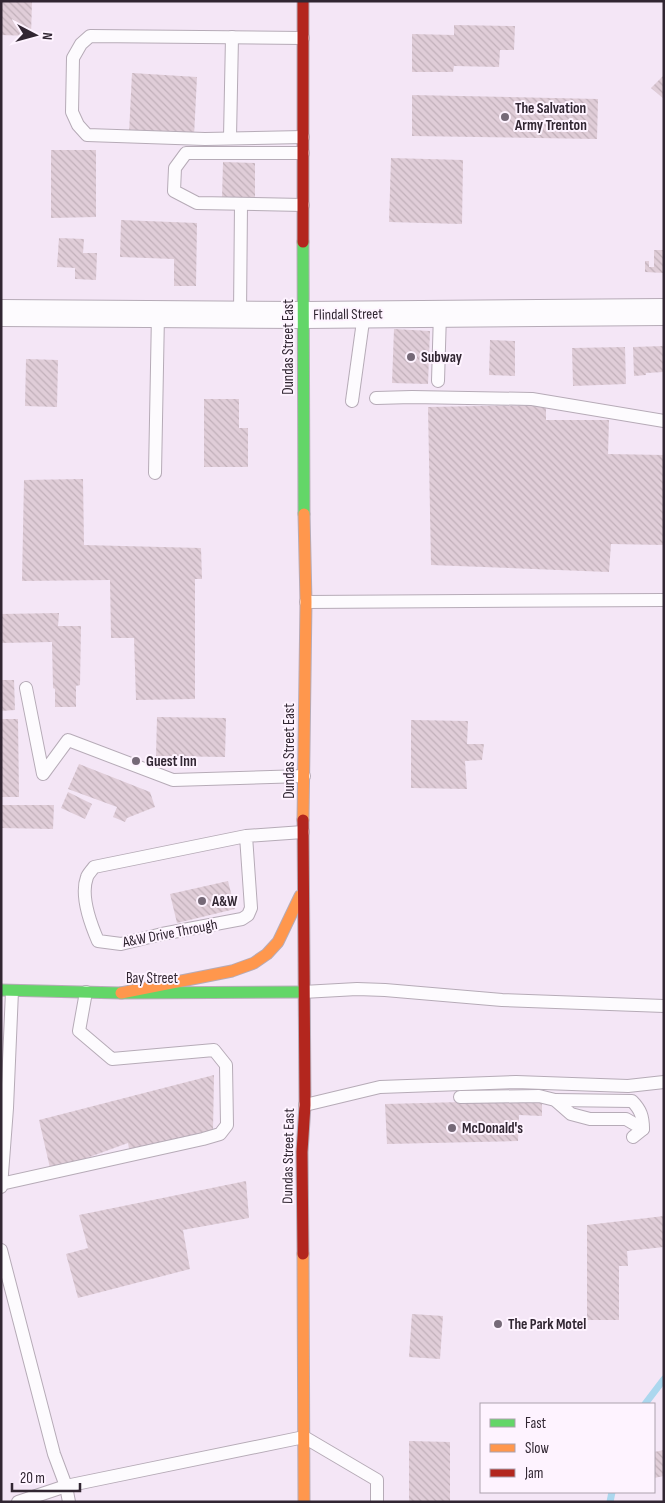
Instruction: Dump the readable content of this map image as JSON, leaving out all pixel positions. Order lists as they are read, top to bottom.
{
  "streets": {
    "main road": ["Dundas Street East", "Bay Street"],
    "street": ["Flindall Street"],
    "lane": ["A&W Drive Through"]
  },
  "crossings": [
    ["Flindall Street", "Dundas Street East"],
    ["Dundas Street East", "Bay Street"]
  ],
  "places": [
    "The Salvation Army Trenton",
    "Subway",
    "Guest Inn",
    "A&W",
    "McDonald's",
    "The Park Motel"
  ],
  "legend": ["Fast", "Slow", "Jam"],
  "scale_bar": "20 m",
  "north": "right"
}
